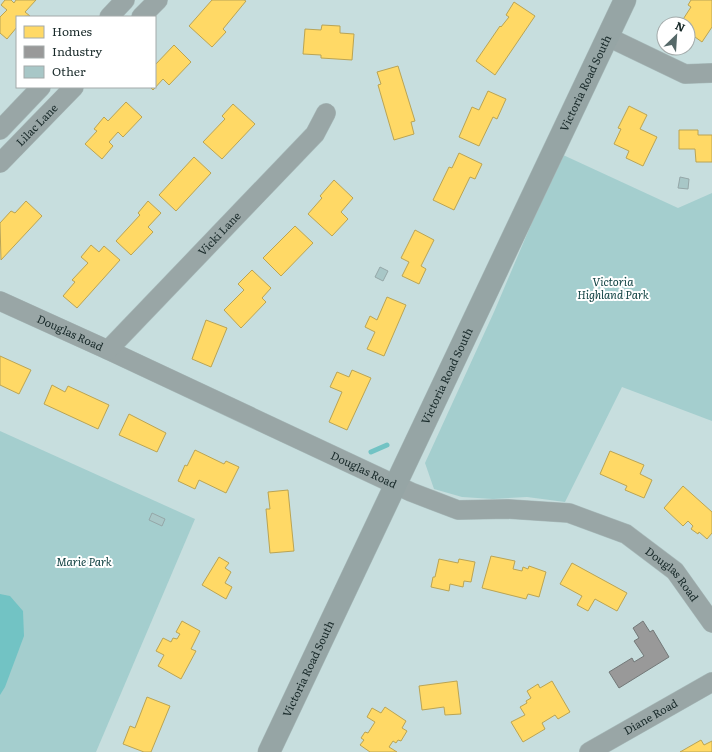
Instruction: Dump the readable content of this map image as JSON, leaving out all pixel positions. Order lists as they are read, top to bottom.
{
  "streets": {
    "street": [
      "Victoria Road South",
      "Lilac Lane",
      "Vicki Lane",
      "Douglas Road",
      "Diane Road"
    ]
  },
  "crossings": [
    ["Victoria Road South", "Douglas Road"],
    ["Vicki Lane", "Douglas Road"]
  ],
  "parks": ["Victoria Highland Park", "Marie Park"],
  "legend": ["Homes", "Industry", "Other"],
  "north": "top right"
}
